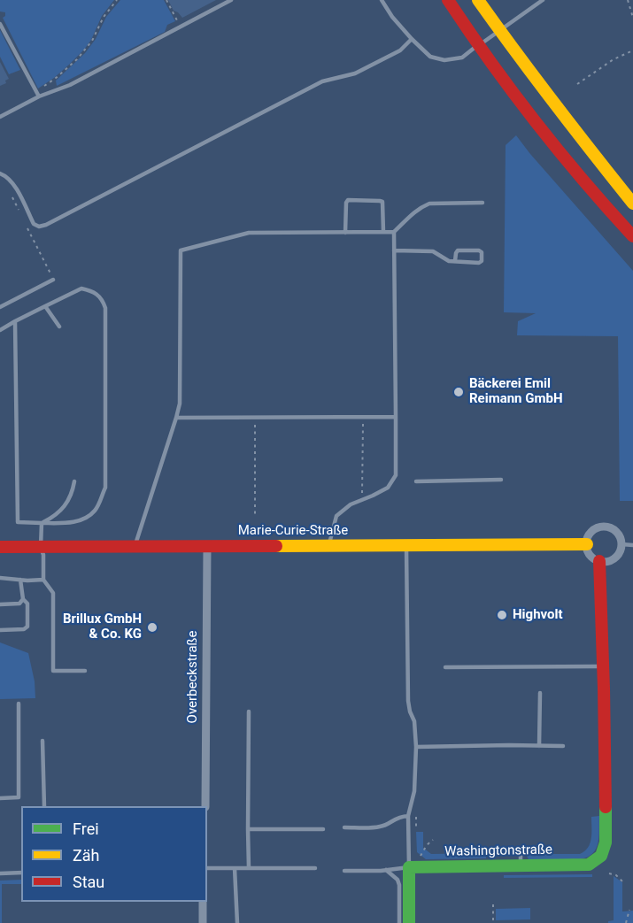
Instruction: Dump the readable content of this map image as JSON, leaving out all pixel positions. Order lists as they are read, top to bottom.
{
  "streets": {
    "main road": ["Marie-Curie-Straße", "Washingtonstraße"],
    "street": ["Overbeckstraße"]
  },
  "crossings": [
    ["Marie-Curie-Straße", "Overbeckstraße"]
  ],
  "places": ["Bäckerei Emil Reimann GmbH", "Highvolt", "Brillux GmbH & Co. KG"],
  "legend": ["Frei", "Zäh", "Stau"]
}
